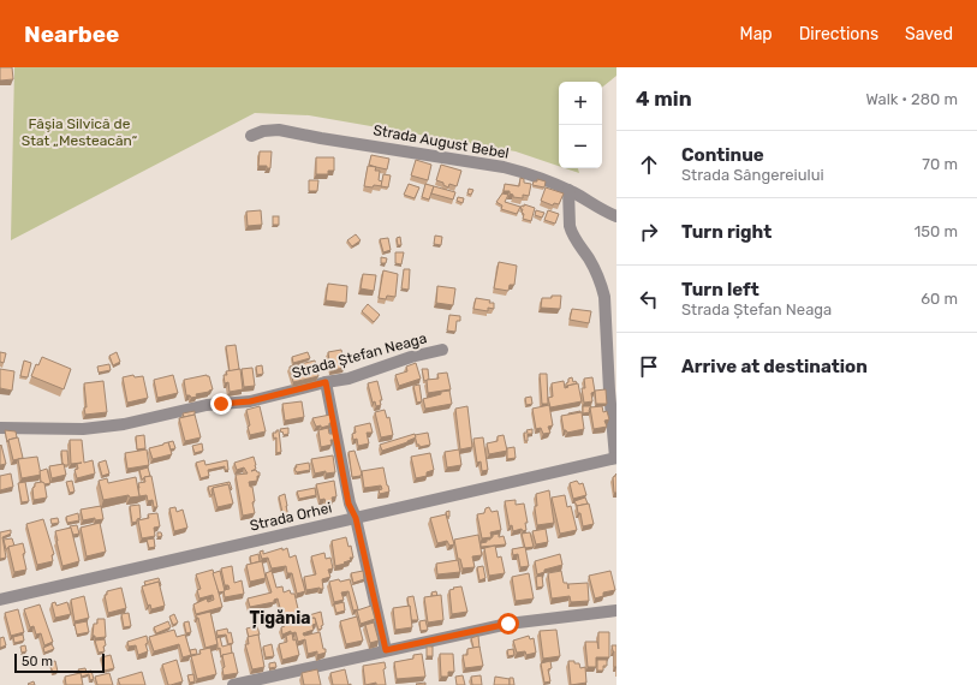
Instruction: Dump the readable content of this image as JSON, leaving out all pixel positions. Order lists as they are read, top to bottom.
{
  "streets": {
    "street": ["Strada August Bebel", "Strada Ștefan Neaga", "Strada Orhei"]
  },
  "districts": ["Țigănia"],
  "parks": ["Fâşia Silvică de Stat „Mesteacăn“"],
  "scale_bar": "50 m",
  "page": {
    "header": "Nearbee",
    "nav": ["Map", "Directions", "Saved"],
    "heading": ["4 min", "Walk · 280 m"],
    "map_buttons": ["+", "−"],
    "list": [
      ["Continue", "Strada Sângereiului", "70 m"],
      ["Turn right", "150 m"],
      ["Turn left", "Strada Ștefan Neaga", "60 m"],
      "Arrive at destination"
    ],
    "scale": "50 m"
  }
}
